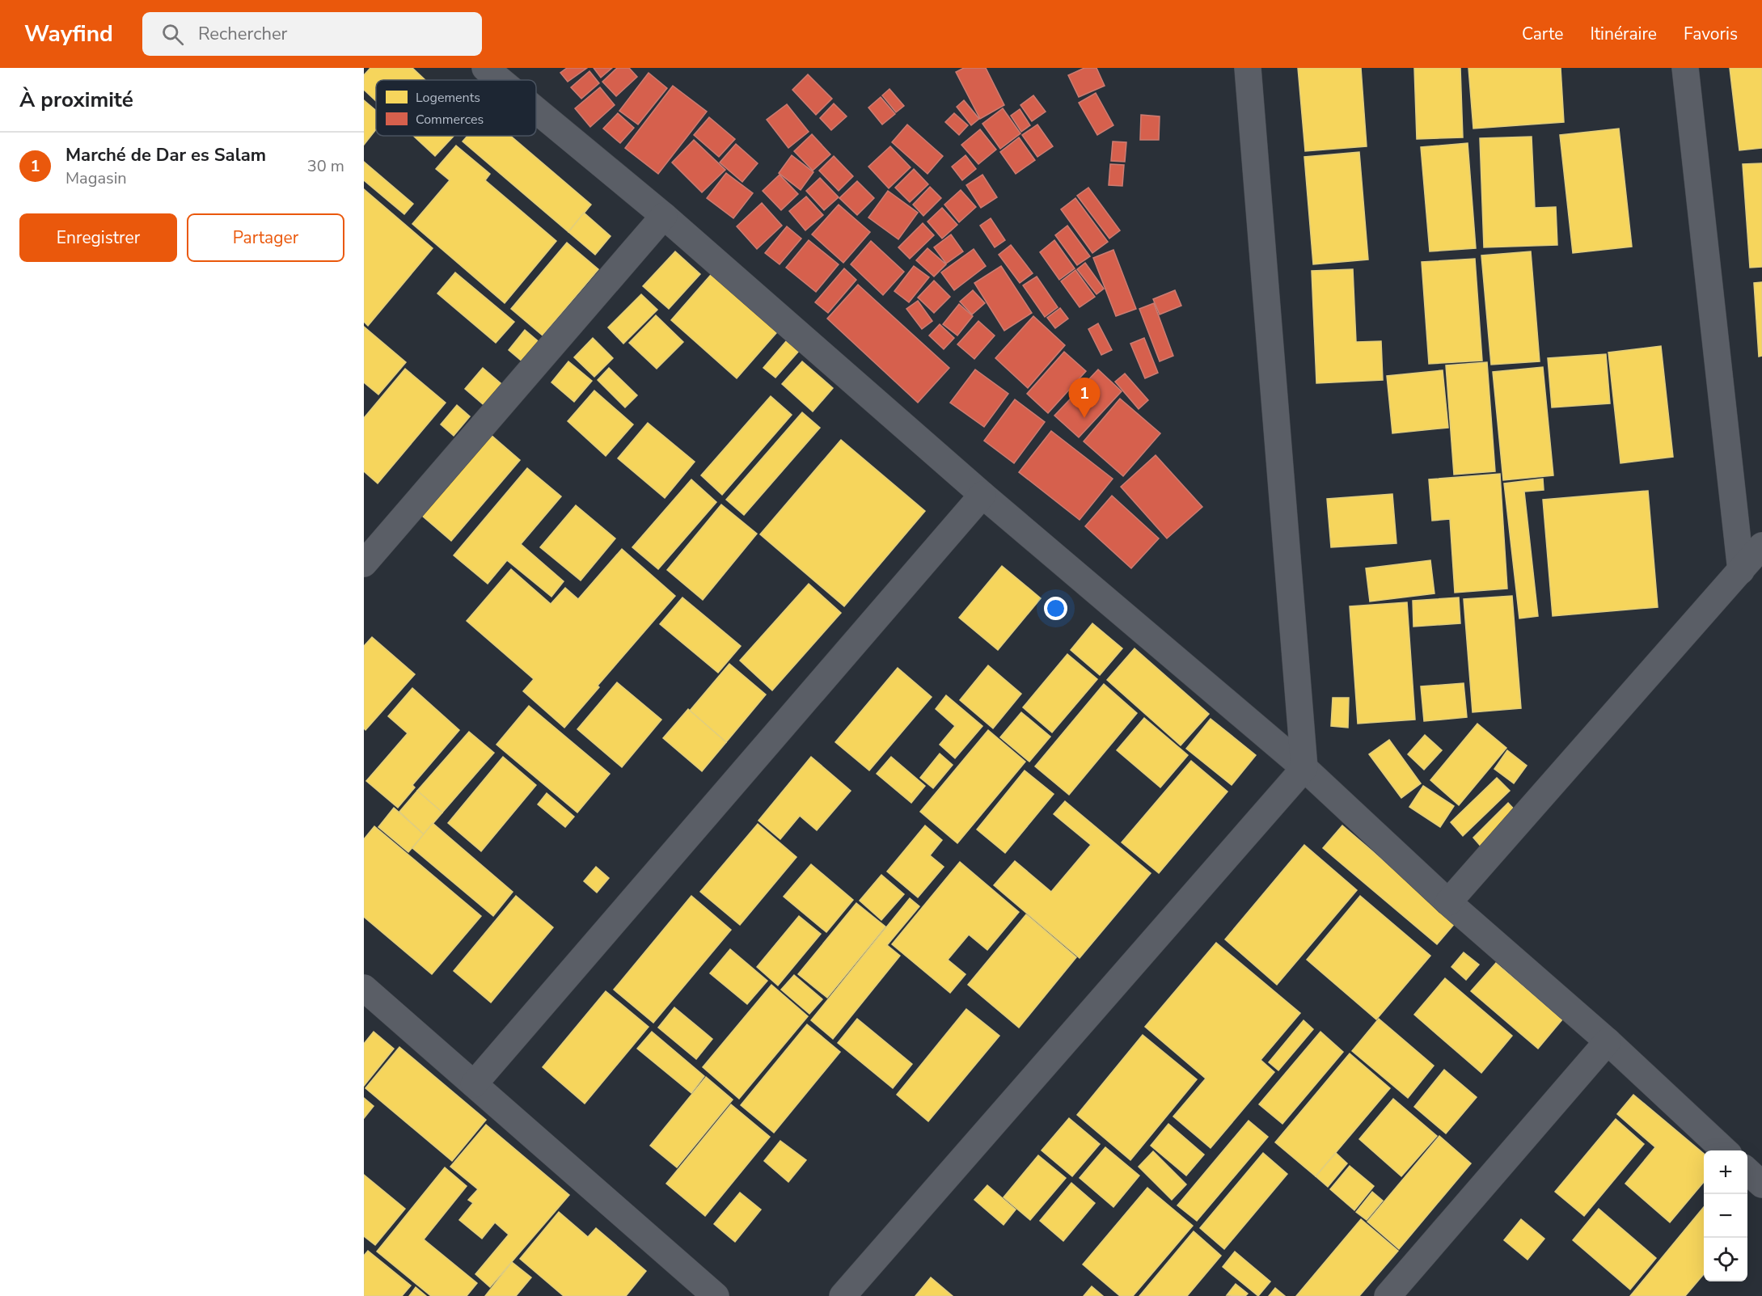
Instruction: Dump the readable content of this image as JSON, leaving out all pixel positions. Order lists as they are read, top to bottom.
{
  "legend": ["Logements", "Commerces"],
  "page": {
    "header": "Wayfind",
    "search": "Rechercher",
    "nav": ["Carte", "Itinéraire", "Favoris"],
    "heading": "À proximité",
    "list": [
      {
        "mark": "1",
        "name": "Marché de Dar es Salam",
        "note": "Magasin",
        "value": "30 m"
      }
    ],
    "buttons": ["Enregistrer", "Partager"],
    "pins": "1",
    "map_buttons": ["+", "−"]
  }
}
